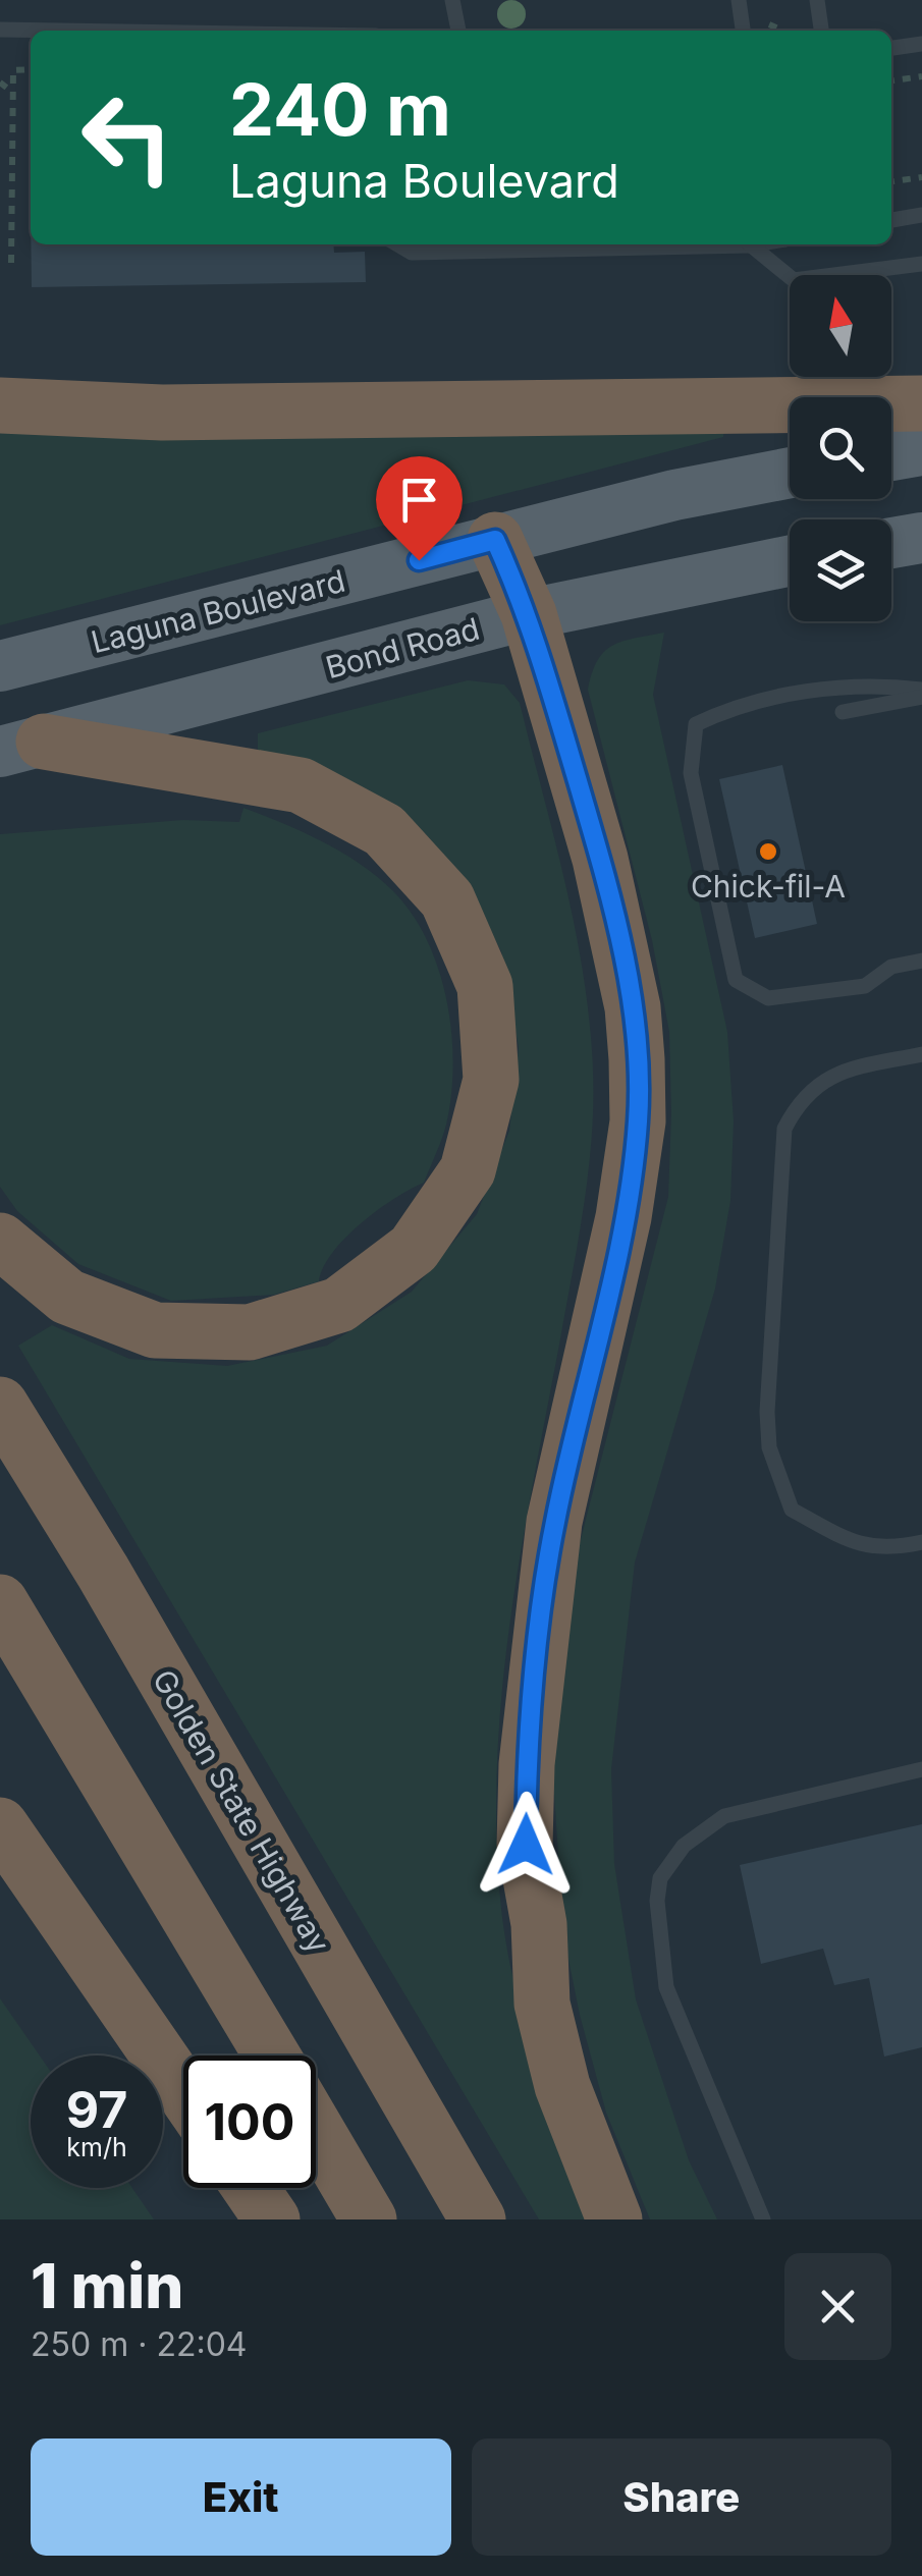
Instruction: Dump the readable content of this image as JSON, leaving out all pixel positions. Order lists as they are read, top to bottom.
{
  "streets": {
    "highway": ["Golden State Highway"],
    "main road": ["Laguna Boulevard", "Bond Road"]
  },
  "places": ["Chick-fil-A"],
  "north": "top",
  "page": {
    "turn": ["240 m", "Laguna Boulevard"],
    "speed": "97 km/h",
    "limit": "100",
    "heading": ["1 min", "250 m · 22:04"],
    "buttons": ["Exit", "Share"]
  }
}
